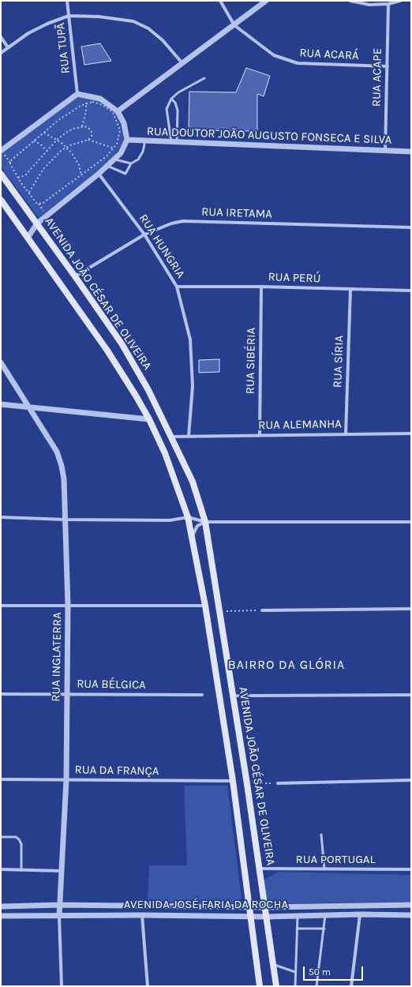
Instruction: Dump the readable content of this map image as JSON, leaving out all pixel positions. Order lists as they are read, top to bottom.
{
  "streets": {
    "main road": ["AVENIDA JOÃO CÉSAR DE OLIVEIRA"],
    "street": [
      "RUA TUPÃ",
      "RUA ACARÁ",
      "RUA ACAPE",
      "RUA DOUTOR JOÃO AUGUSTO FONSECA E SILVA",
      "RUA IRETAMA",
      "RUA HUNGRIA",
      "RUA PERÚ",
      "RUA SIBÉRIA",
      "RUA SÍRIA",
      "RUA ALEMANHA",
      "RUA INGLATERRA",
      "RUA BÉLGICA",
      "RUA DA FRANÇA",
      "RUA PORTUGAL",
      "AVENIDA JOSÉ FARIA DA ROCHA"
    ]
  },
  "crossings": [
    ["RUA ACARÁ", "RUA ACAPE"],
    ["RUA ACAPE", "RUA DOUTOR JOÃO AUGUSTO FONSECA E SILVA"],
    ["RUA IRETAMA", "RUA HUNGRIA"],
    ["RUA IRETAMA", "AVENIDA JOÃO CÉSAR DE OLIVEIRA"],
    ["RUA HUNGRIA", "RUA PERÚ"],
    ["RUA HUNGRIA", "RUA ALEMANHA"],
    ["RUA PERÚ", "RUA SIBÉRIA"],
    ["RUA PERÚ", "RUA SÍRIA"],
    ["AVENIDA JOÃO CÉSAR DE OLIVEIRA", "RUA DA FRANÇA"],
    ["AVENIDA JOÃO CÉSAR DE OLIVEIRA", "RUA PORTUGAL"],
    ["AVENIDA JOÃO CÉSAR DE OLIVEIRA", "AVENIDA JOSÉ FARIA DA ROCHA"],
    ["RUA SIBÉRIA", "RUA ALEMANHA"],
    ["RUA SÍRIA", "RUA ALEMANHA"],
    ["RUA INGLATERRA", "RUA BÉLGICA"],
    ["RUA INGLATERRA", "RUA DA FRANÇA"],
    ["RUA INGLATERRA", "AVENIDA JOSÉ FARIA DA ROCHA"]
  ],
  "districts": ["BAIRRO DA GLÓRIA"],
  "scale_bar": "50 m"
}
